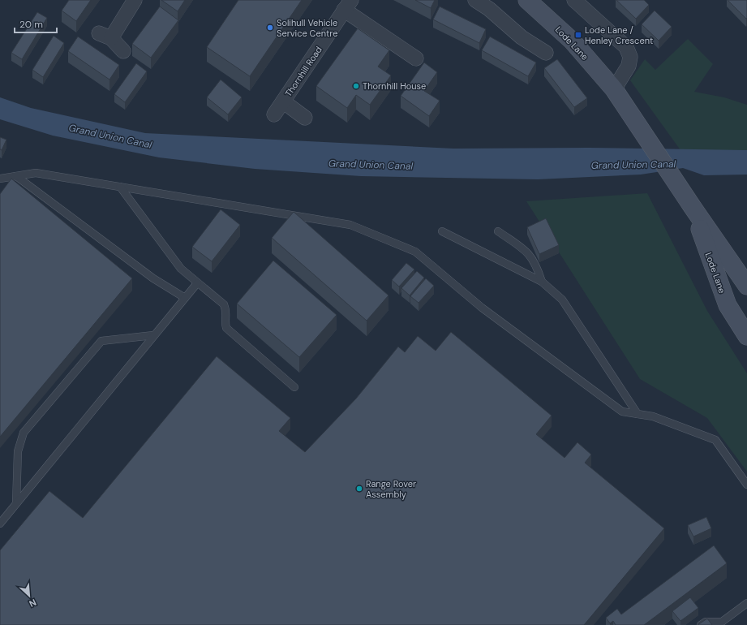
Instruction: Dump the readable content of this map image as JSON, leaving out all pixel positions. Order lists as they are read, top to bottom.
{
  "streets": {
    "main road": ["Lode Lane"],
    "street": ["Thornhill Road"]
  },
  "water": ["Grand Union Canal"],
  "places": {
    "other": ["Solihull Vehicle Service Centre", "Thornhill House", "Range Rover Assembly"],
    "transit": ["Lode Lane / Henley Crescent"]
  },
  "scale_bar": "20 m",
  "north": "bottom right"
}
